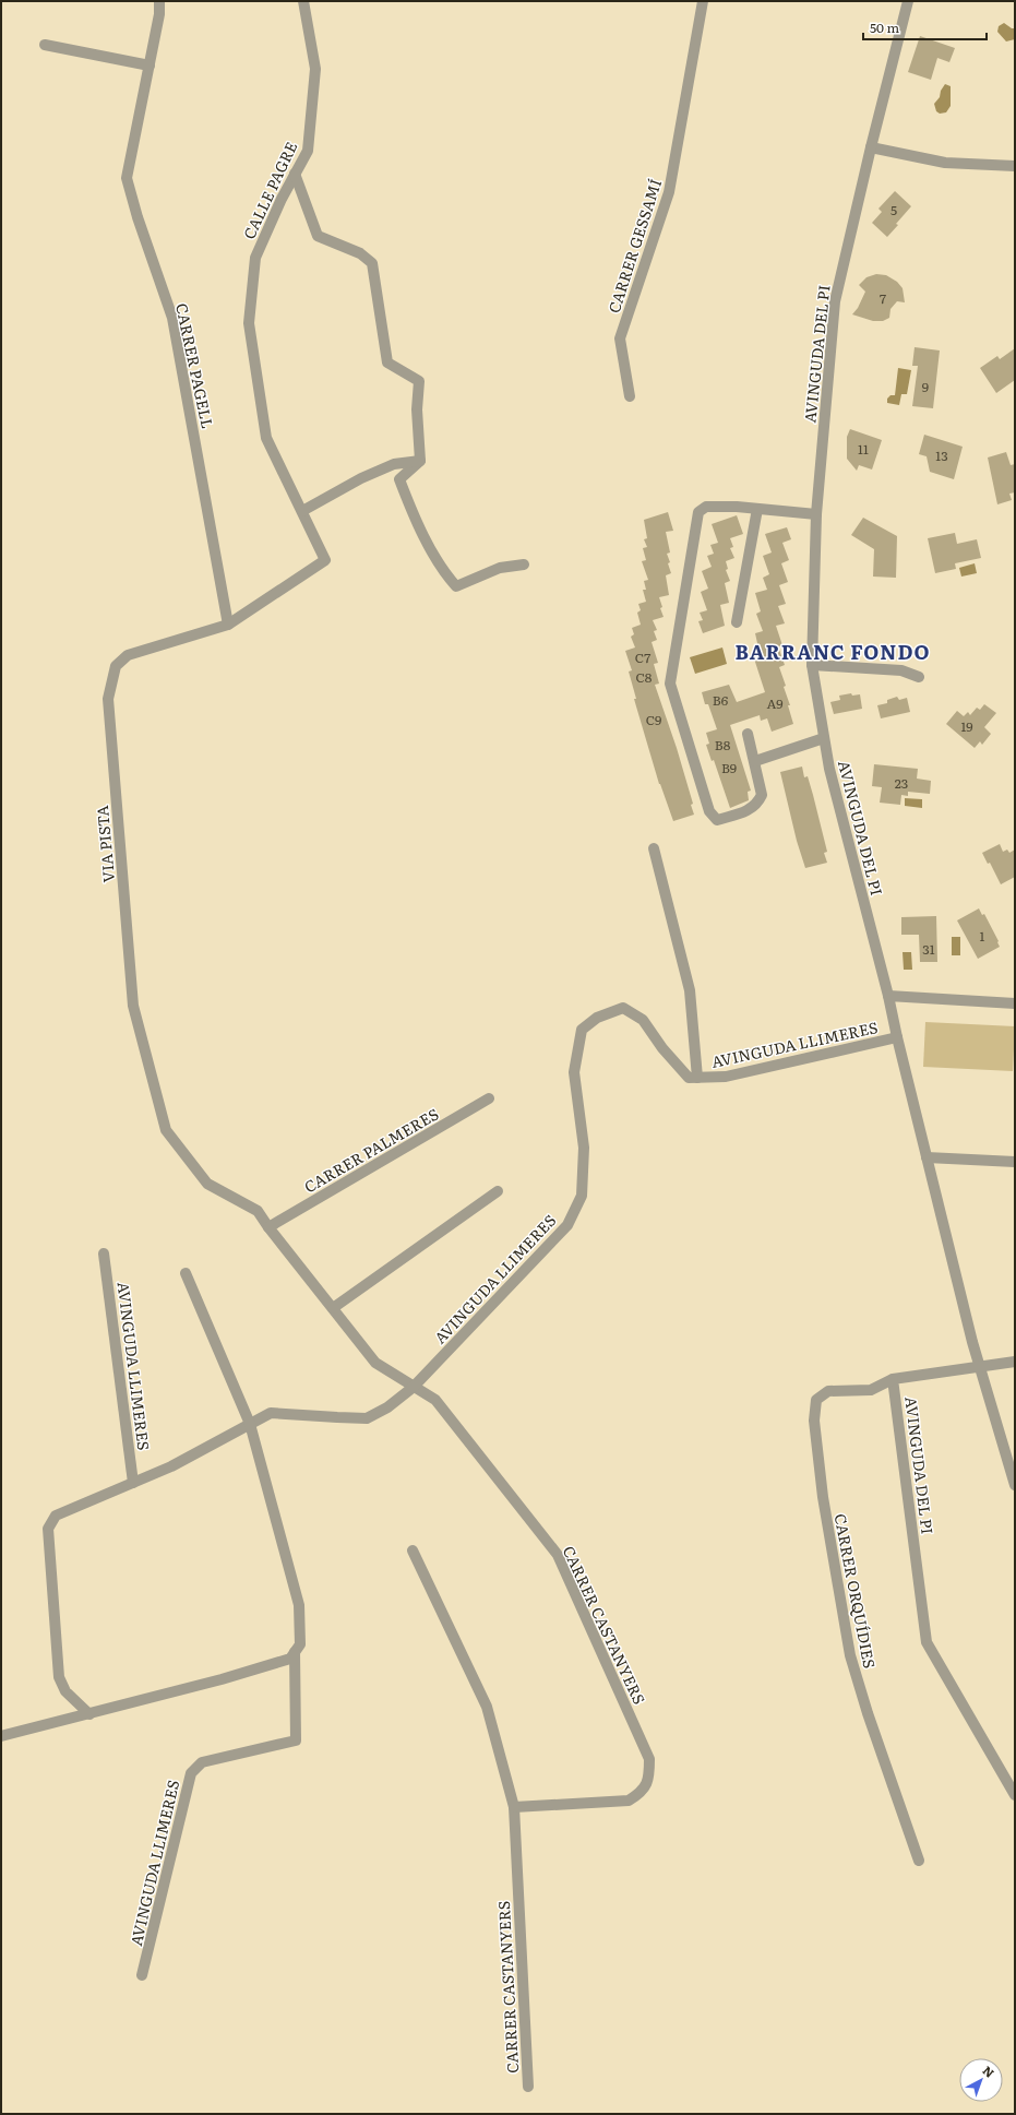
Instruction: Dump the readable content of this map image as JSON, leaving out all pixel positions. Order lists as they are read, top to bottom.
{
  "streets": {
    "street": [
      "CALLE PAGRE",
      "CARRER GESSAMÍ",
      "AVINGUDA DEL PI",
      "CARRER PAGELL",
      "VIA PISTA",
      "AVINGUDA LLIMERES",
      "CARRER PALMERES",
      "CARRER ORQUÍDIES",
      "CARRER CASTANYERS"
    ]
  },
  "crossings": [
    ["CALLE PAGRE", "VIA PISTA"],
    ["AVINGUDA DEL PI", "AVINGUDA LLIMERES"],
    ["AVINGUDA DEL PI", "CARRER ORQUÍDIES"],
    ["CARRER PAGELL", "VIA PISTA"],
    ["VIA PISTA", "CARRER PALMERES"],
    ["AVINGUDA LLIMERES", "CARRER CASTANYERS"]
  ],
  "districts": ["BARRANC FONDO"],
  "house_numbers": [
    "5",
    "7",
    "9",
    "11",
    "13",
    "C7",
    "C8",
    "B6",
    "A9",
    "C9",
    "19",
    "B8",
    "B9",
    "23",
    "1",
    "31"
  ],
  "scale_bar": "50 m",
  "north": "top right"
}
